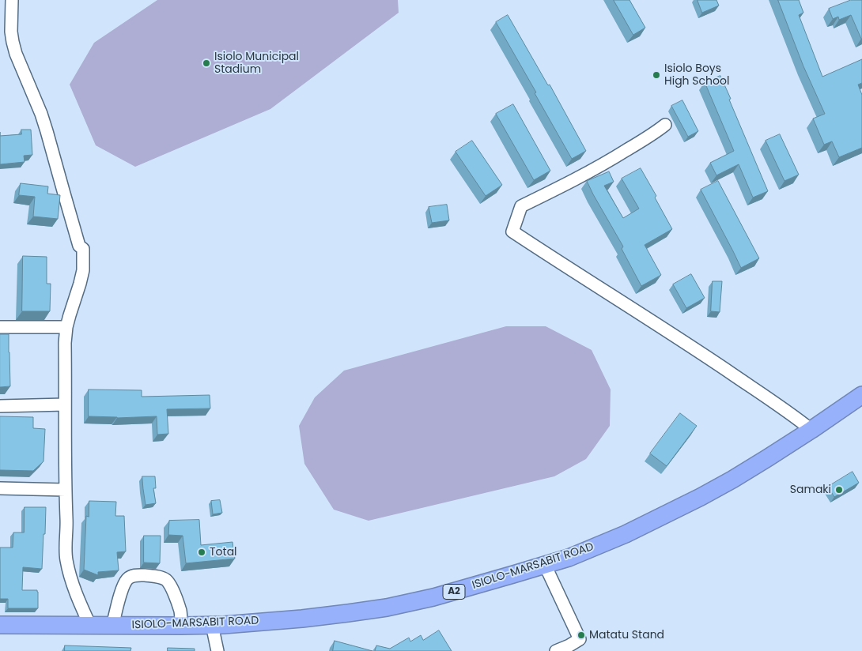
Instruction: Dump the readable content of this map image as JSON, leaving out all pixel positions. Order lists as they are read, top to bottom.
{
  "streets": {
    "highway": ["ISIOLO-MARSABIT ROAD", "A2"]
  },
  "places": [
    "Isiolo Municipal Stadium",
    "Isiolo Boys High School",
    "Samaki",
    "Total",
    "Matatu Stand"
  ]
}
